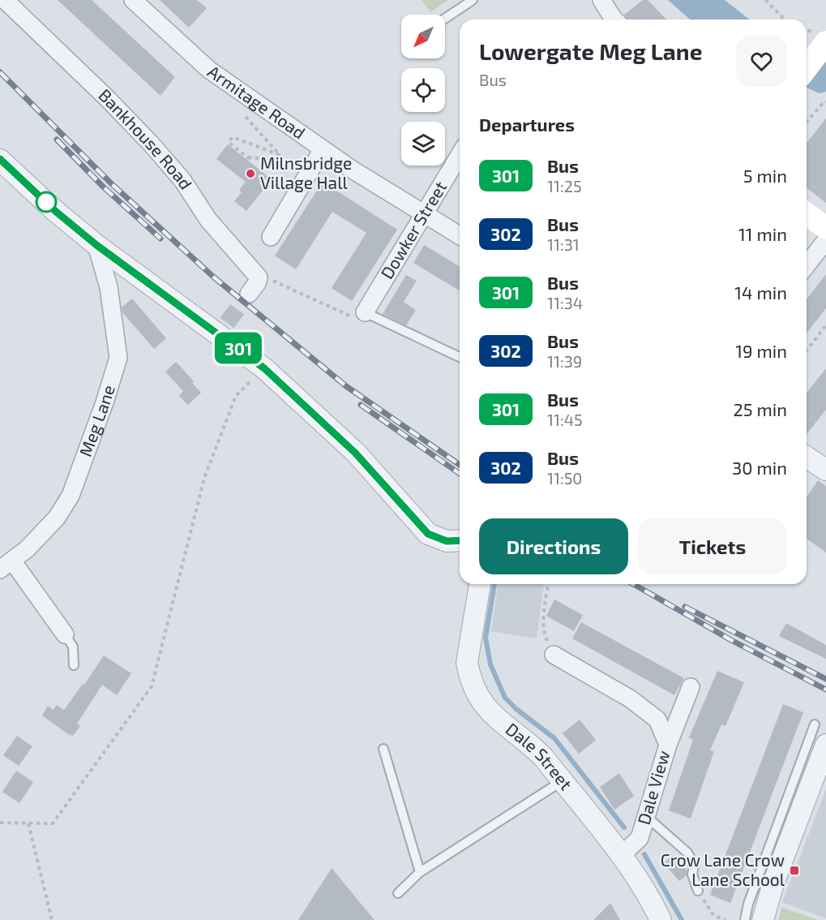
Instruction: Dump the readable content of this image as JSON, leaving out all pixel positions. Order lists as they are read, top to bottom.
{
  "streets": {
    "street": [
      "Armitage Road",
      "Bankhouse Road",
      "Dowker Street",
      "Meg Lane",
      "Dale Street",
      "Dale View"
    ]
  },
  "crossings": [
    ["Armitage Road", "Dowker Street"],
    ["Dale Street", "Dale View"]
  ],
  "places": {
    "other": ["Milnsbridge Village Hall"],
    "transit": ["Crow Lane Crow Lane School"]
  },
  "lines": ["bus line 301"],
  "north": "bottom left",
  "page": {
    "on_map": "301",
    "heading": [
      ["Lowergate Meg Lane", "Bus"],
      "Departures"
    ],
    "list": [
      {
        "mark": "301",
        "name": "Bus",
        "note": "11:25",
        "value": "5 min"
      },
      {
        "mark": "302",
        "name": "Bus",
        "note": "11:31",
        "value": "11 min"
      },
      {
        "mark": "301",
        "name": "Bus",
        "note": "11:34",
        "value": "14 min"
      },
      {
        "mark": "302",
        "name": "Bus",
        "note": "11:39",
        "value": "19 min"
      },
      {
        "mark": "301",
        "name": "Bus",
        "note": "11:45",
        "value": "25 min"
      },
      {
        "mark": "302",
        "name": "Bus",
        "note": "11:50",
        "value": "30 min"
      }
    ],
    "buttons": ["Directions", "Tickets"]
  }
}
